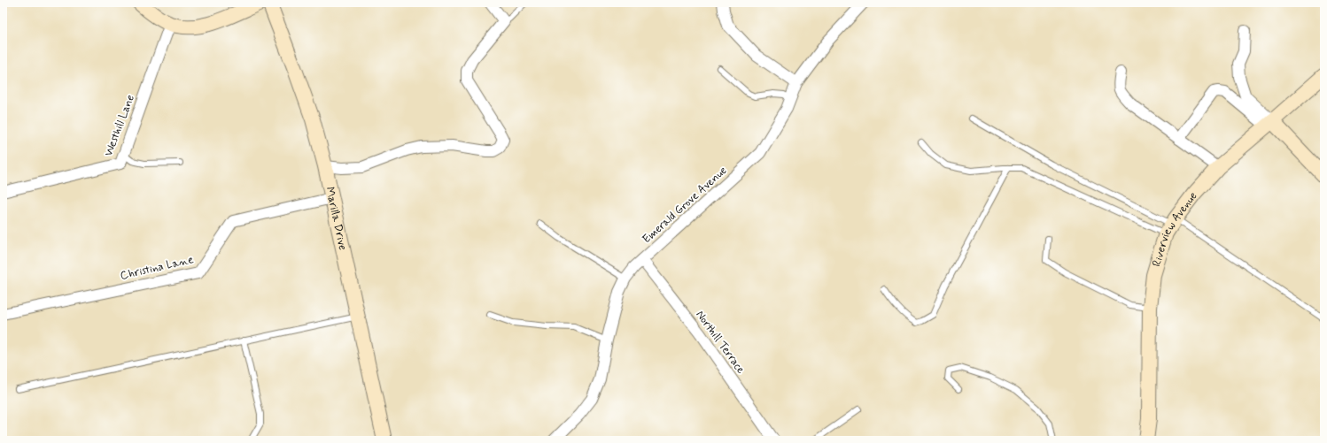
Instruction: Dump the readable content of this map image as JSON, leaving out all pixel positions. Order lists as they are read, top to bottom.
{
  "streets": {
    "street": [
      "Westhill Lane",
      "Emerald Grove Avenue",
      "Marilla Drive",
      "Riverview Avenue",
      "Christina Lane",
      "Northill Terrace"
    ]
  },
  "crossings": [
    ["Emerald Grove Avenue", "Northill Terrace"],
    ["Marilla Drive", "Christina Lane"]
  ]
}
